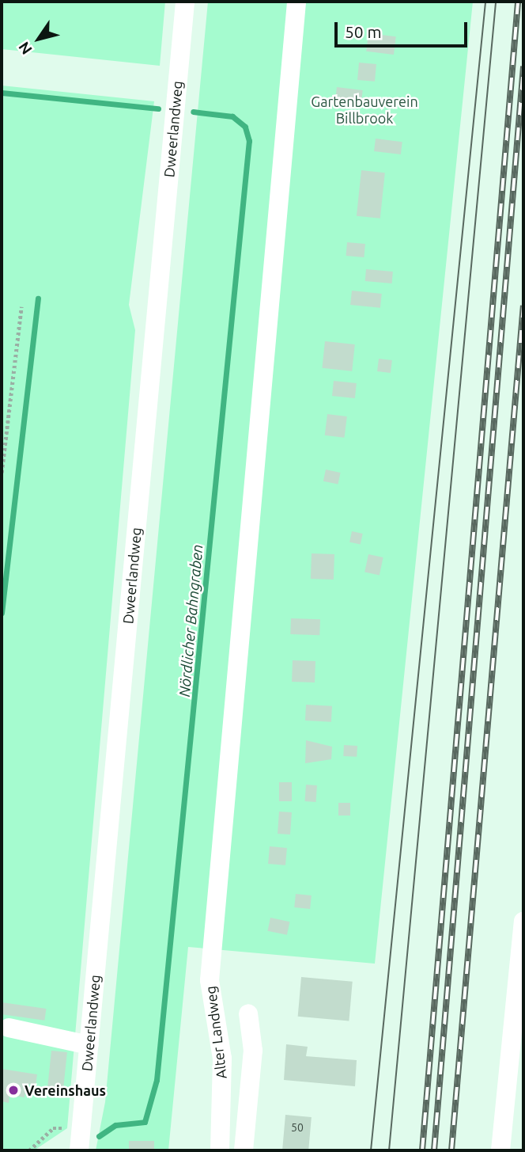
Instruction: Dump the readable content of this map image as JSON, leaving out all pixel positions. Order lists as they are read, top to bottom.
{
  "streets": {
    "street": ["Dweerlandweg", "Alter Landweg"]
  },
  "water": ["Nördlicher Bahngraben"],
  "parks": ["Gartenbauverein Billbrook"],
  "places": ["Vereinshaus"],
  "house_numbers": ["50"],
  "scale_bar": "50 m",
  "north": "bottom left"
}
